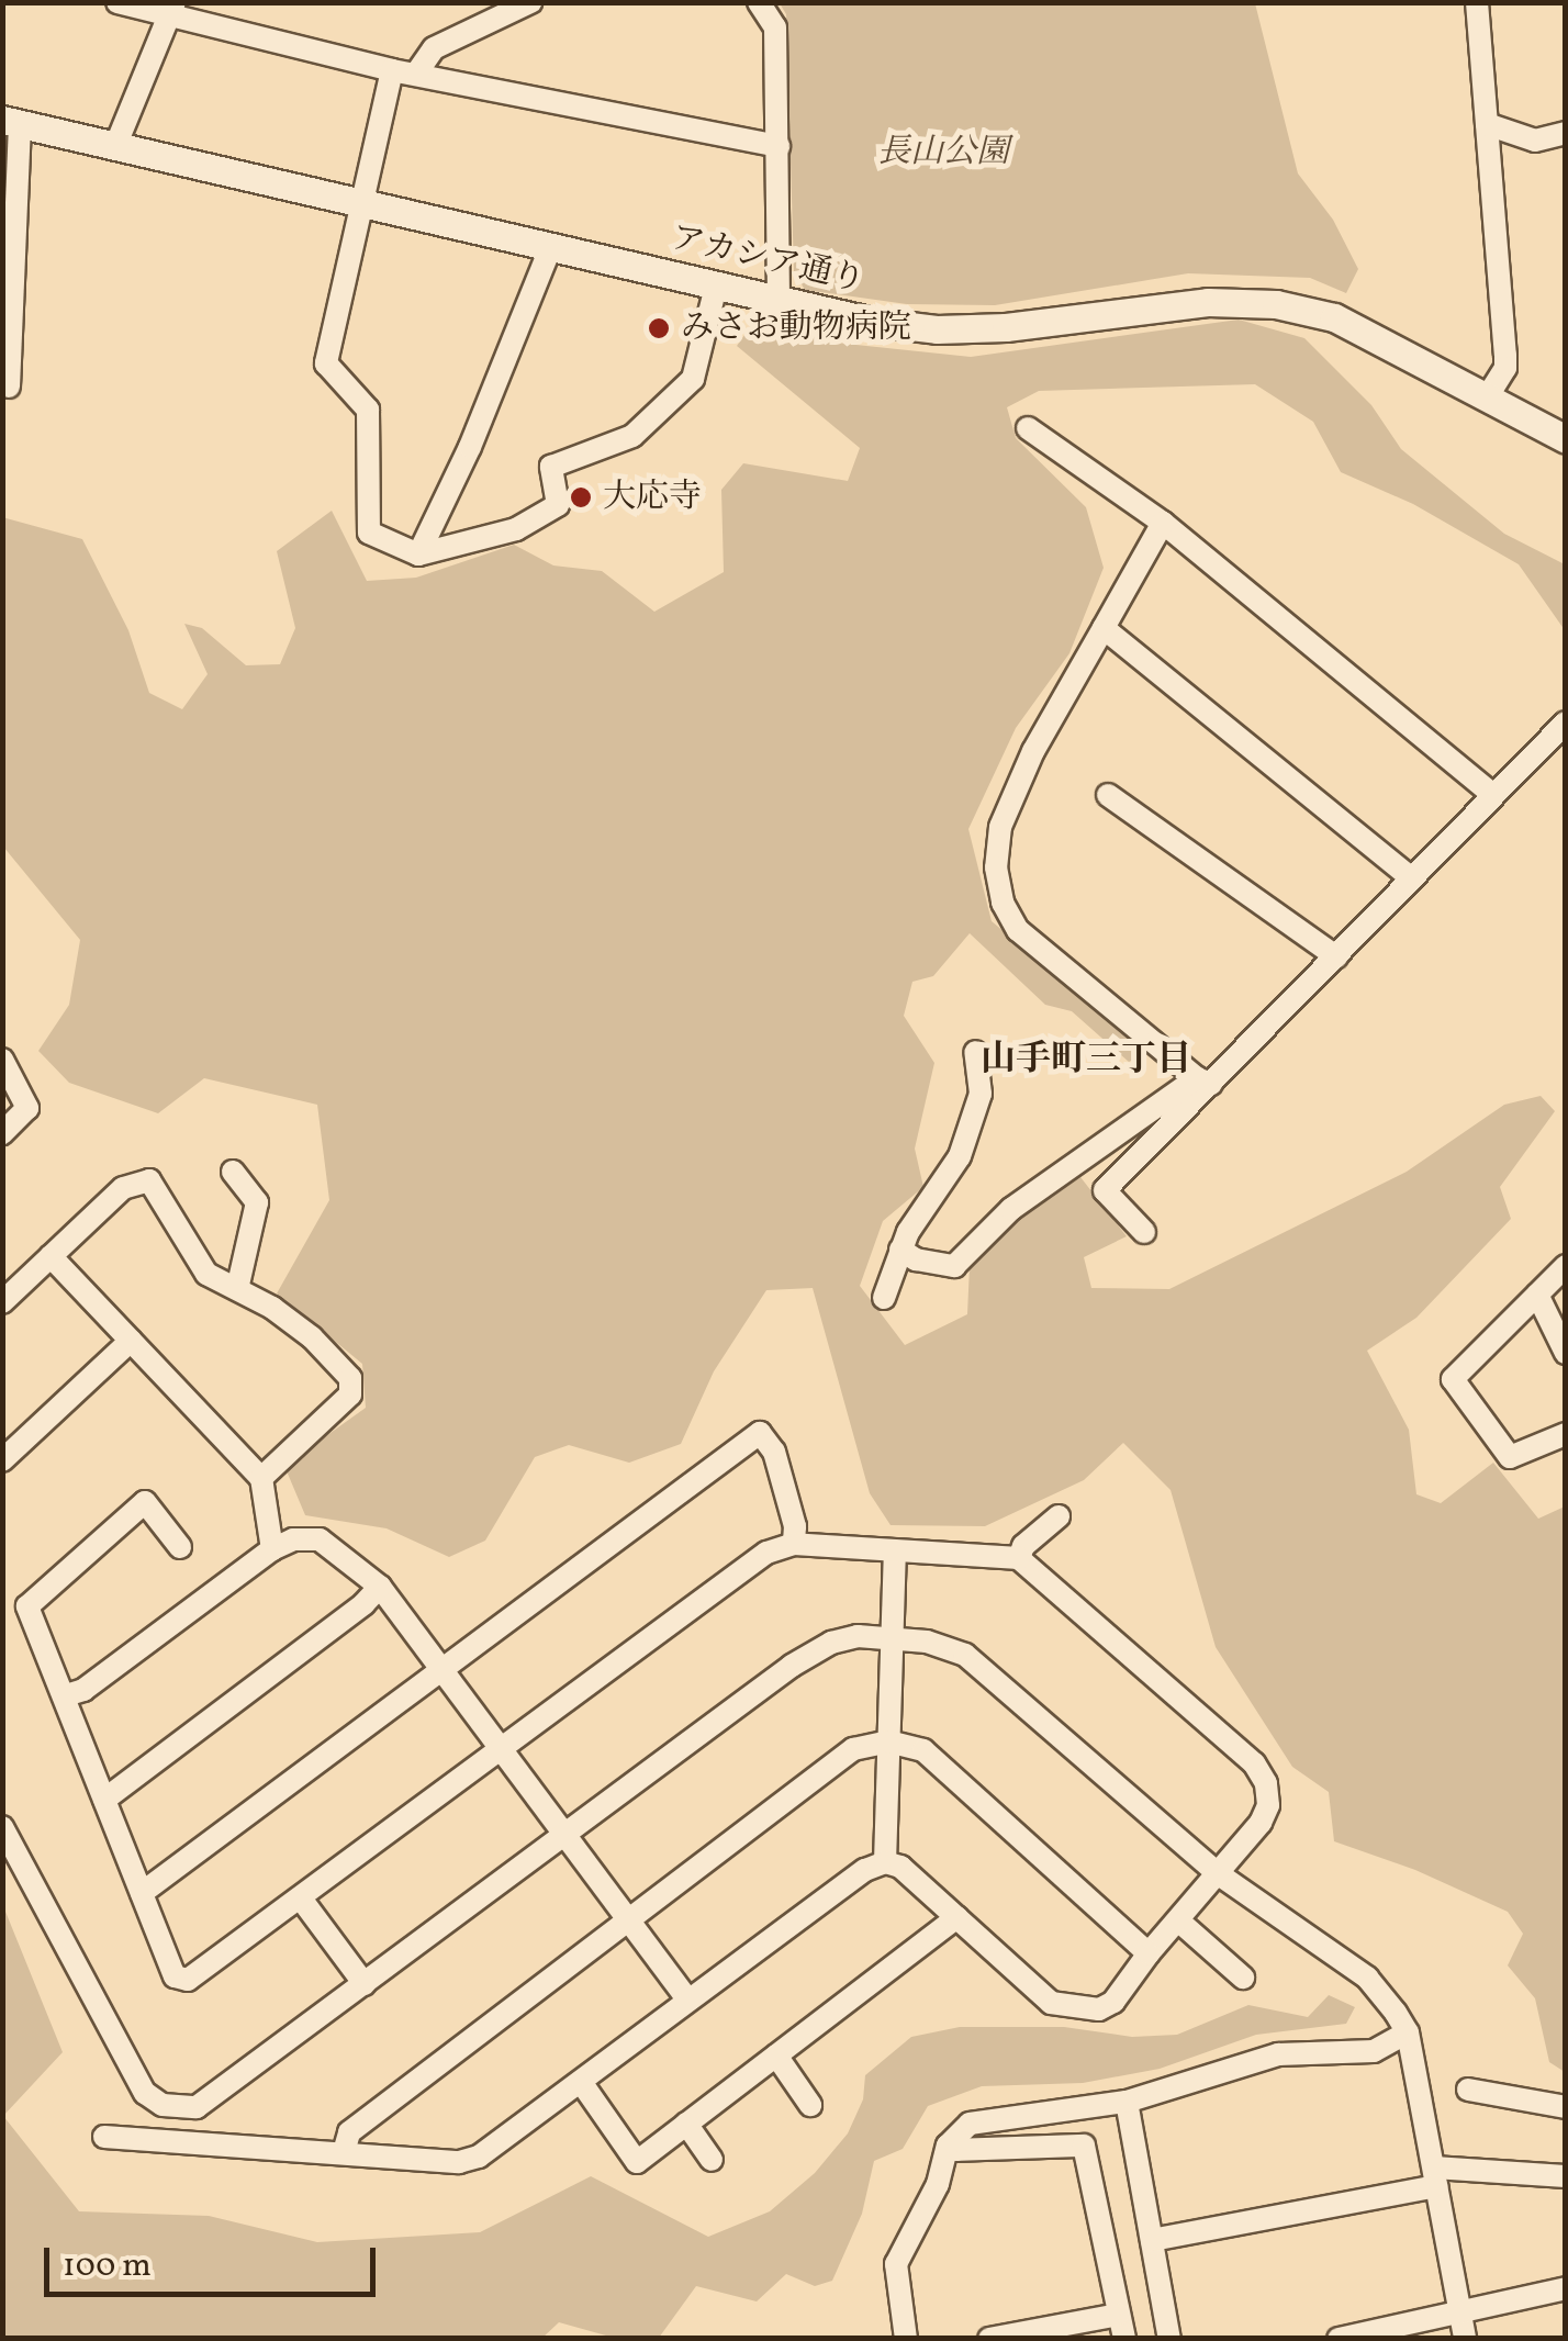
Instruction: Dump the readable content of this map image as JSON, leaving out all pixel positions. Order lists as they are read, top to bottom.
{
  "streets": {
    "street": ["アカシア通り"]
  },
  "districts": ["山手町三丁目"],
  "parks": ["長山公園"],
  "places": ["みさお動物病院", "大応寺"],
  "scale_bar": "100 m"
}
